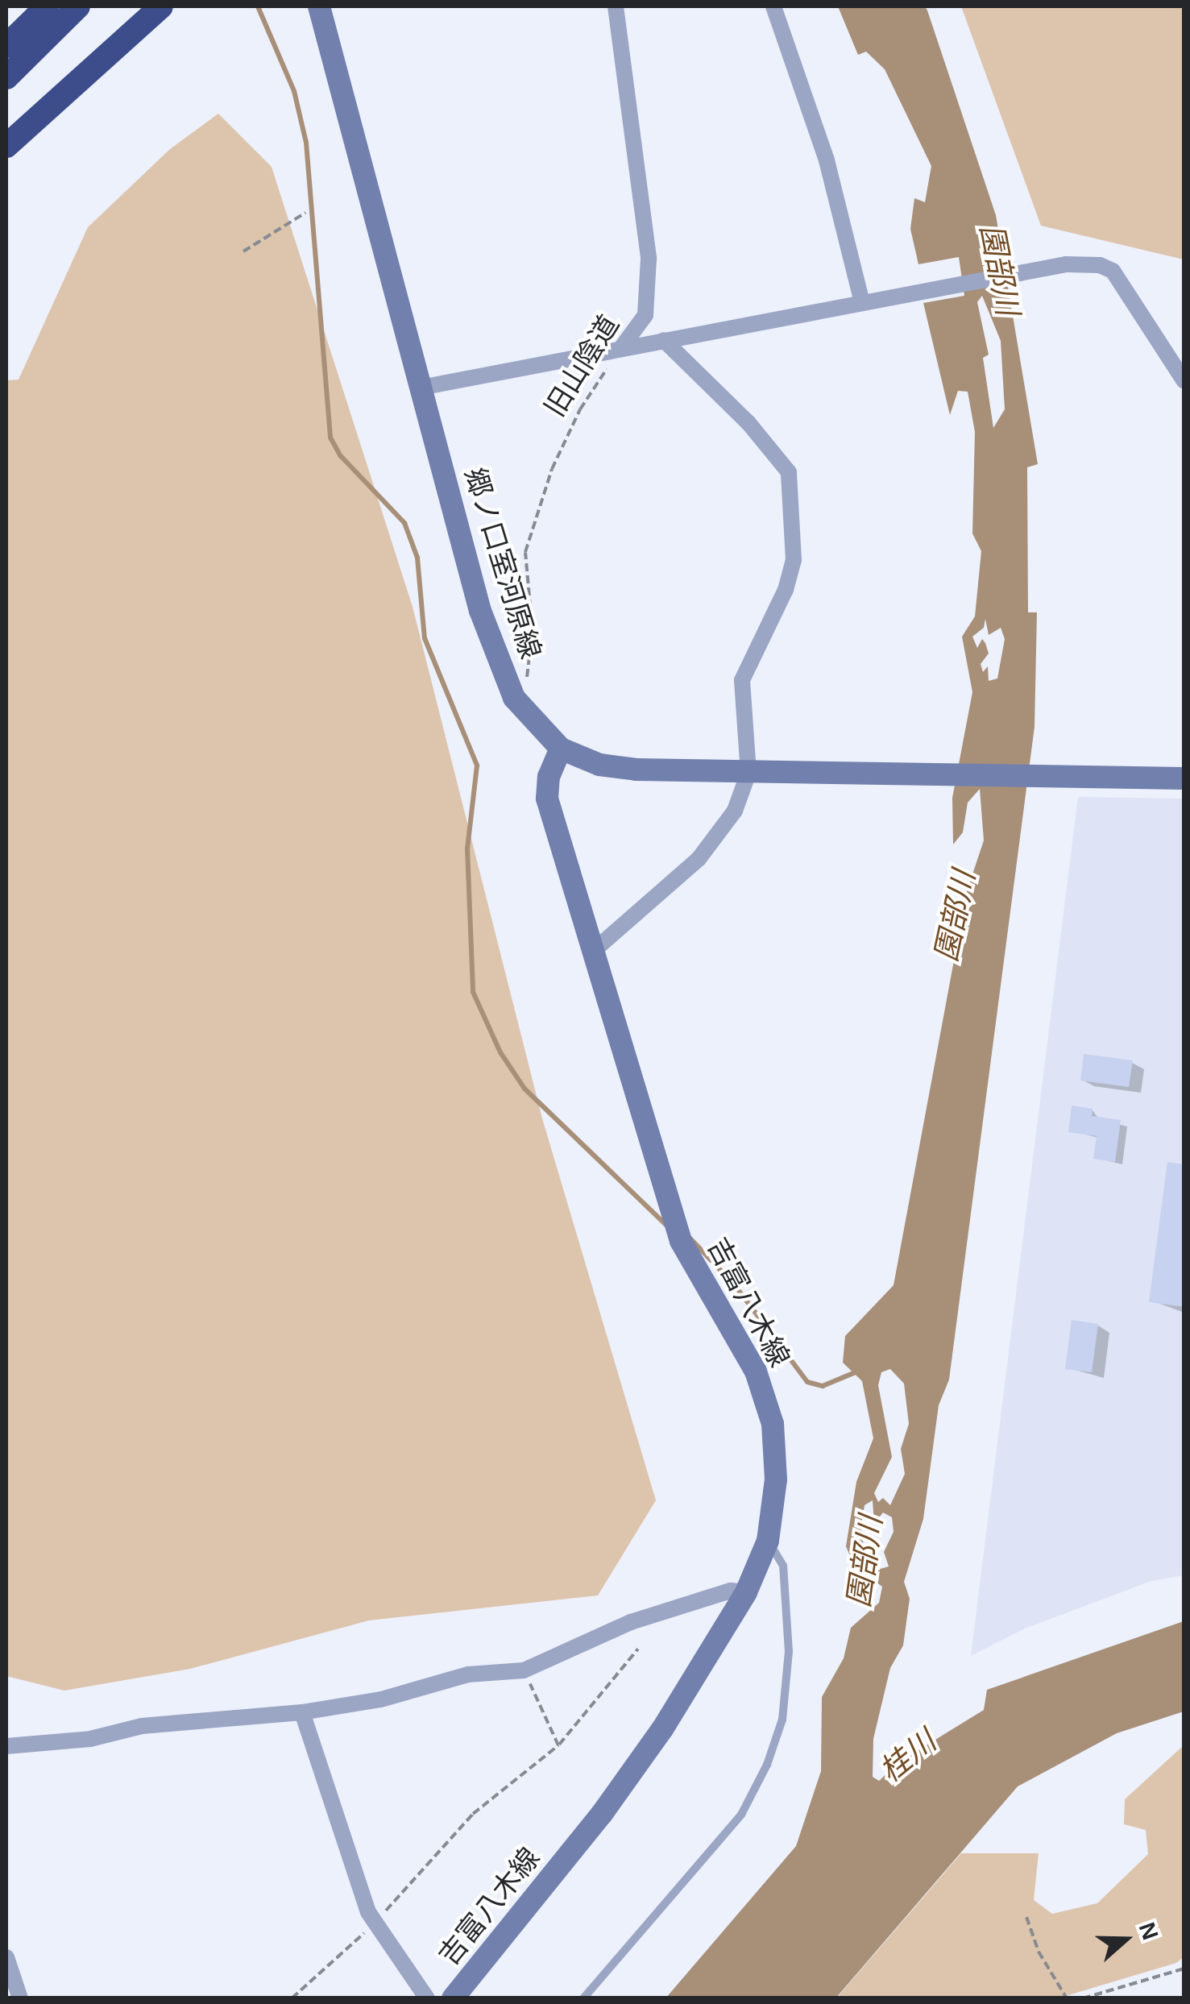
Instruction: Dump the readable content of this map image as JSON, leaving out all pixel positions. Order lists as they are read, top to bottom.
{
  "streets": {
    "main road": ["郷ノ口室河原線", "吉富八木線"],
    "street": ["旧山陰道"]
  },
  "crossings": [
    ["旧山陰道", "郷ノ口室河原線"],
    ["郷ノ口室河原線", "吉富八木線"]
  ],
  "water": ["園部川", "桂川"],
  "north": "right"
}
